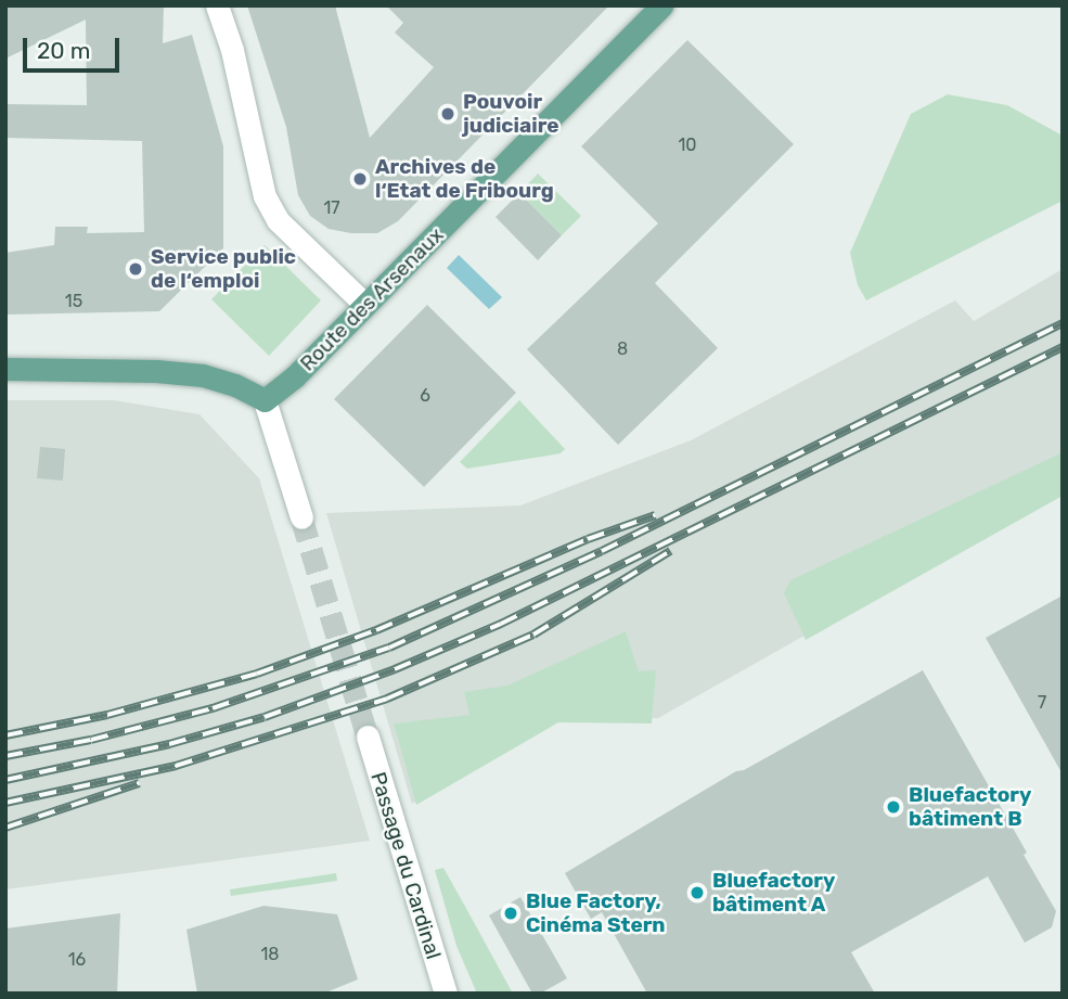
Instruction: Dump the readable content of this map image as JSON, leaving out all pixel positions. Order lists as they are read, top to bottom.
{
  "streets": {
    "main road": ["Route des Arsenaux"],
    "street": ["Passage du Cardinal"]
  },
  "places": [
    "Pouvoir judiciaire",
    "Archives de l‘Etat de Fribourg",
    "Service public de l‘emploi",
    "Bluefactory bâtiment B",
    "Bluefactory bâtiment A",
    "Blue Factory, Cinéma Stern"
  ],
  "house_numbers": [
    "10",
    "17",
    "15",
    "8",
    "6",
    "7",
    "18",
    "16"
  ],
  "scale_bar": "20 m"
}
